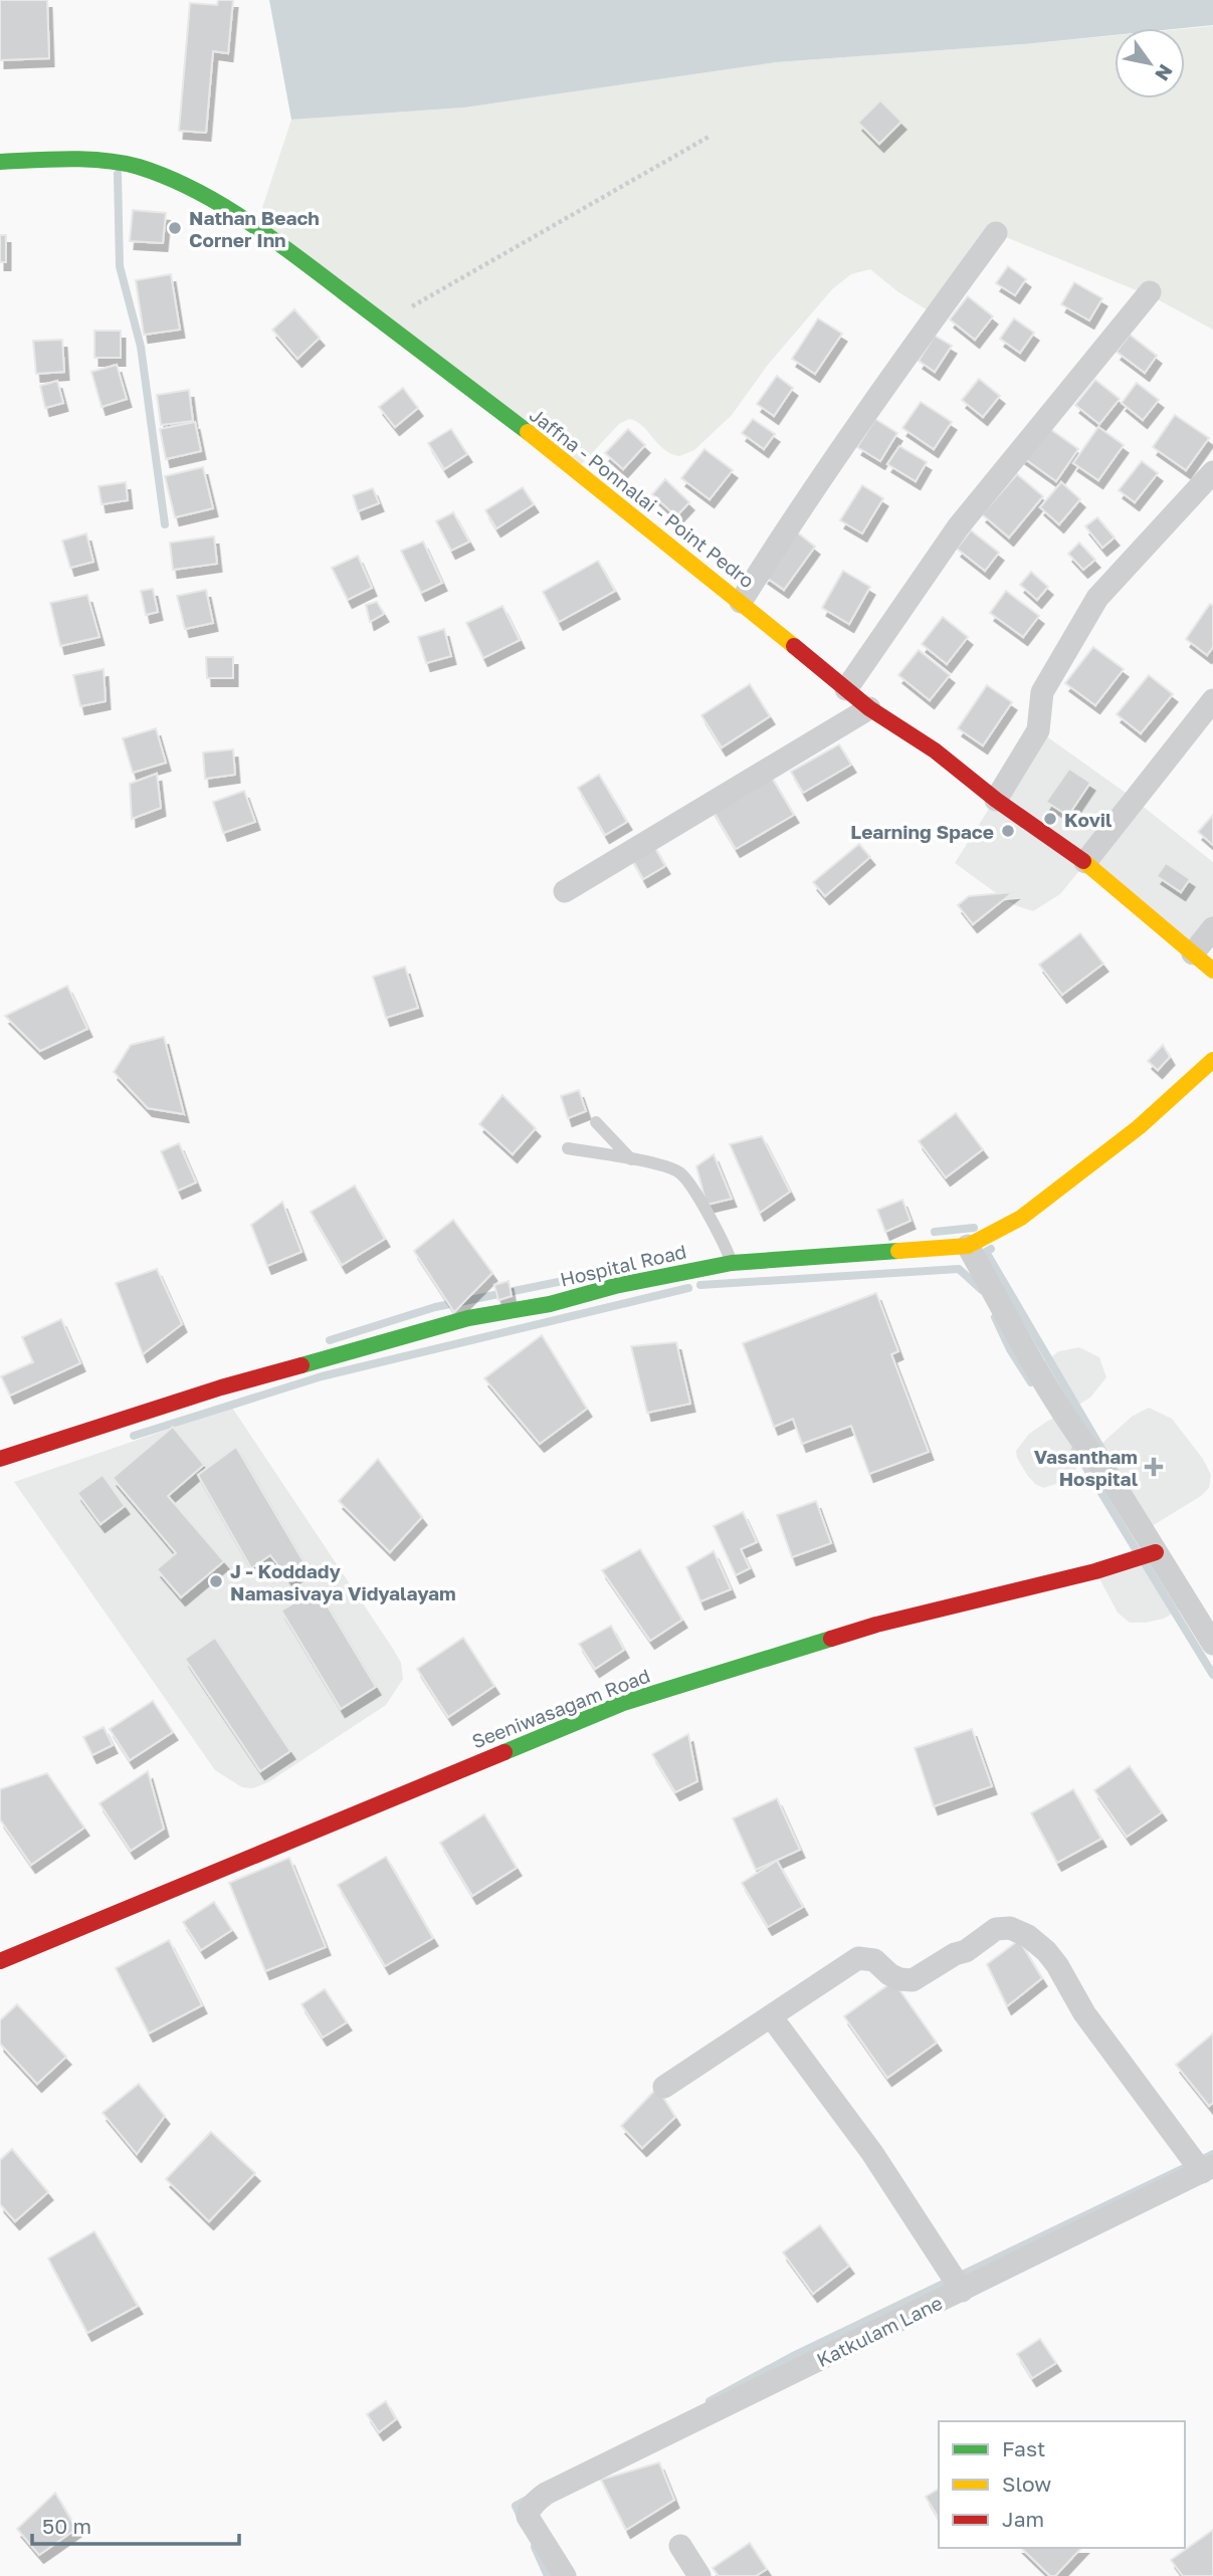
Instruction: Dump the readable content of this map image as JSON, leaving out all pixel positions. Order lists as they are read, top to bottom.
{
  "streets": {
    "street": [
      "Jaffna - Ponnalai - Point Pedro",
      "Hospital Road",
      "Seeniwasagam Road",
      "Katkulam Lane"
    ]
  },
  "places": {
    "other": [
      "Nathan Beach Corner Inn",
      "Kovil",
      "Learning Space",
      "J - Koddady Namasivaya Vidyalayam"
    ],
    "health": ["Vasantham Hospital"]
  },
  "legend": ["Fast", "Slow", "Jam"],
  "scale_bar": "50 m",
  "north": "bottom right"
}
